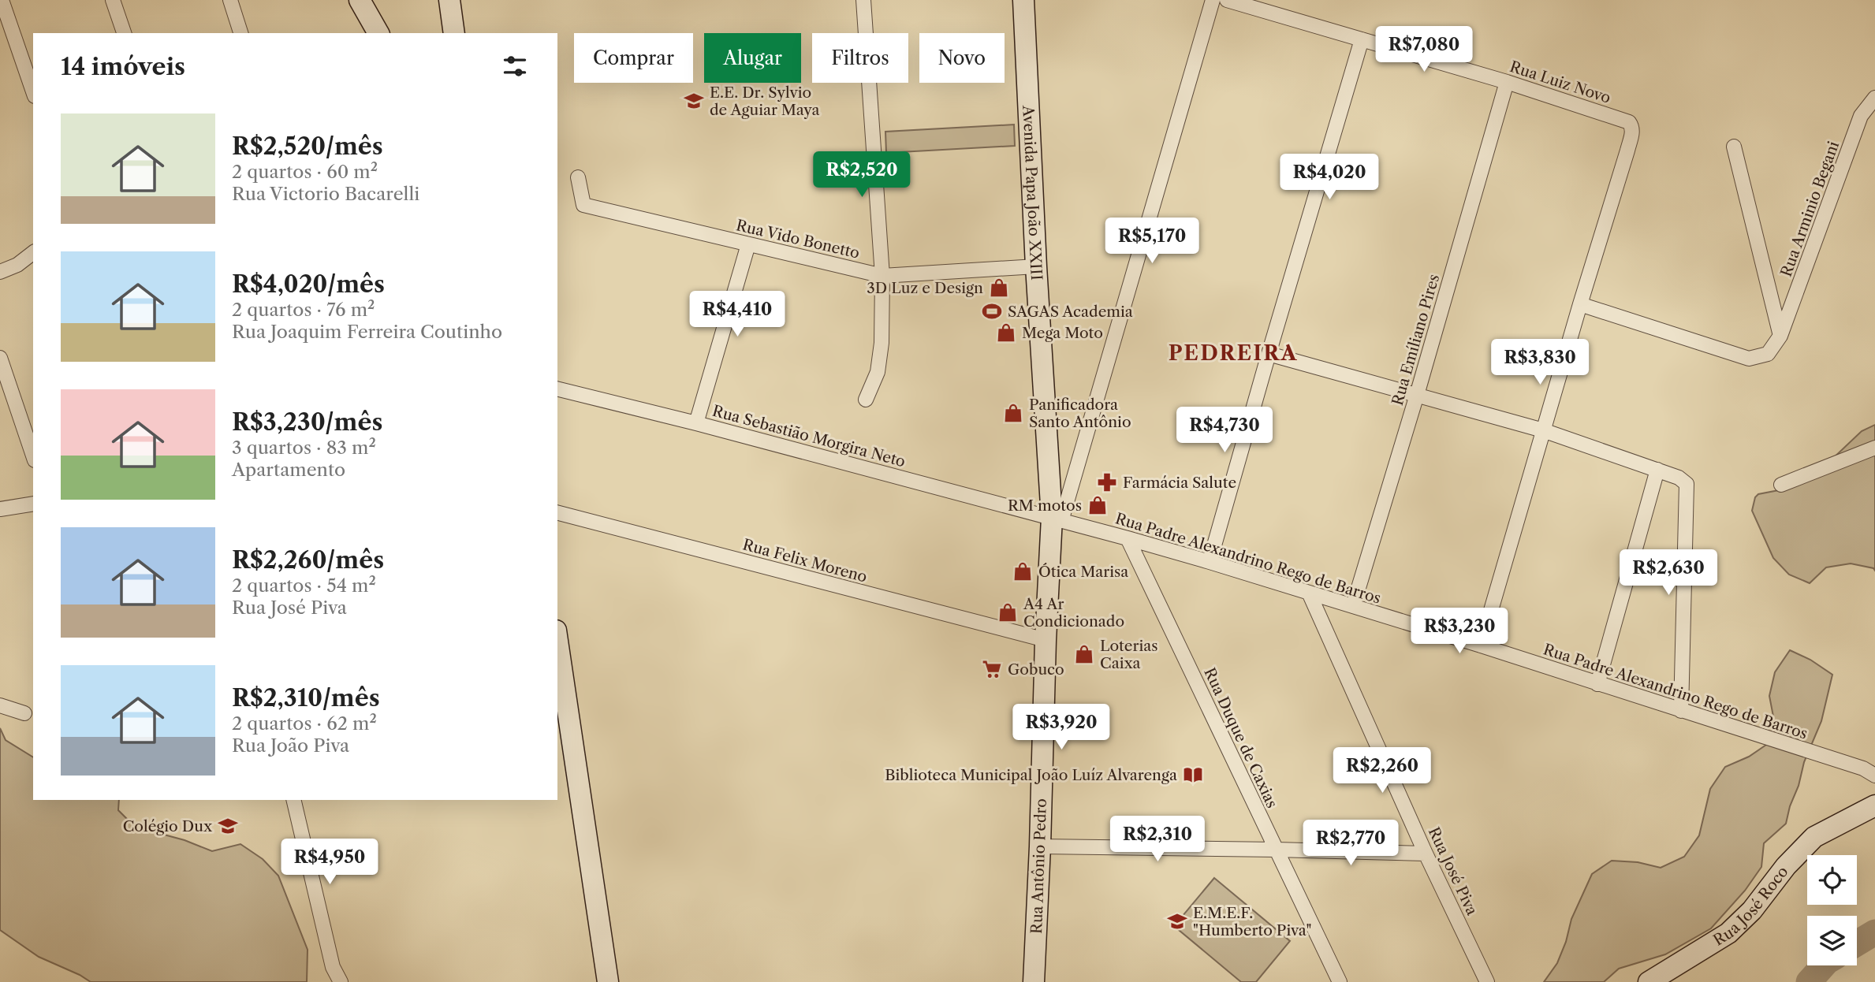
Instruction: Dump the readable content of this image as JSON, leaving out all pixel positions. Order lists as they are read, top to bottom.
{
  "streets": {
    "main road": ["Avenida Papa João XXIII", "Rua Antônio Pedro", "Rua José Roco"],
    "street": [
      "Rua Luiz Novo",
      "Rua Arminio Begani",
      "Rua Vido Bonetto",
      "Rua Emíliano Pires",
      "Rua Sebastião Morgira Neto",
      "Rua Padre Alexandrino Rego de Barros",
      "Rua Felix Moreno",
      "Rua Duque de Caxias",
      "Rua José Piva"
    ]
  },
  "crossings": [
    ["Rua Luiz Novo", "Rua Emíliano Pires"],
    ["Avenida Papa João XXIII", "Rua Vido Bonetto"],
    ["Avenida Papa João XXIII", "Rua Sebastião Morgira Neto"],
    ["Avenida Papa João XXIII", "Rua Padre Alexandrino Rego de Barros"],
    ["Avenida Papa João XXIII", "Rua Antônio Pedro"],
    ["Rua Emíliano Pires", "Rua Padre Alexandrino Rego de Barros"],
    ["Rua Sebastião Morgira Neto", "Rua Padre Alexandrino Rego de Barros"],
    ["Rua Sebastião Morgira Neto", "Rua Antônio Pedro"],
    ["Rua Padre Alexandrino Rego de Barros", "Rua Duque de Caxias"],
    ["Rua Padre Alexandrino Rego de Barros", "Rua Antônio Pedro"],
    ["Rua Padre Alexandrino Rego de Barros", "Rua José Piva"],
    ["Rua Felix Moreno", "Rua Antônio Pedro"]
  ],
  "districts": ["PEDREIRA"],
  "places": {
    "school or university": ["E.E. Dr. Sylvio de Aguiar Maya", "Colégio Dux", "E.M.E.F. \"Humberto Piva\""],
    "shop": [
      "3D Luz e Design",
      "Mega Moto",
      "Panificadora Santo Antônio",
      "RM motos",
      "Ótica Marisa",
      "A4 Ar Condicionado",
      "Loterias Caixa"
    ],
    "sports": ["SAGAS Academia"],
    "pharmacy": ["Farmácia Salute"],
    "supermarket": ["Gobuco"],
    "library": ["Biblioteca Municipal João Luíz Alvarenga"]
  },
  "page": {
    "price": [
      "R$7,080",
      "R$2,520",
      "R$4,020",
      "R$5,170",
      "R$4,410",
      "R$3,830",
      "R$4,730",
      "R$2,630",
      "R$3,230",
      "R$3,920",
      "R$2,260",
      "R$2,310",
      "R$2,770",
      "R$4,950"
    ],
    "chip": [
      "Comprar",
      "Alugar",
      "Filtros",
      "Novo"
    ],
    "heading": "14 imóveis",
    "list": [
      {
        "name": "R$2,520/mês",
        "note": "2 quartos · 60 m² · Rua Victorio Bacarelli"
      },
      {
        "name": "R$4,020/mês",
        "note": "2 quartos · 76 m² · Rua Joaquim Ferreira Coutinho"
      },
      {
        "name": "R$3,230/mês",
        "note": "3 quartos · 83 m² · Apartamento"
      },
      {
        "name": "R$2,260/mês",
        "note": "2 quartos · 54 m² · Rua José Piva"
      },
      {
        "name": "R$2,310/mês",
        "note": "2 quartos · 62 m² · Rua João Piva"
      }
    ]
  }
}
